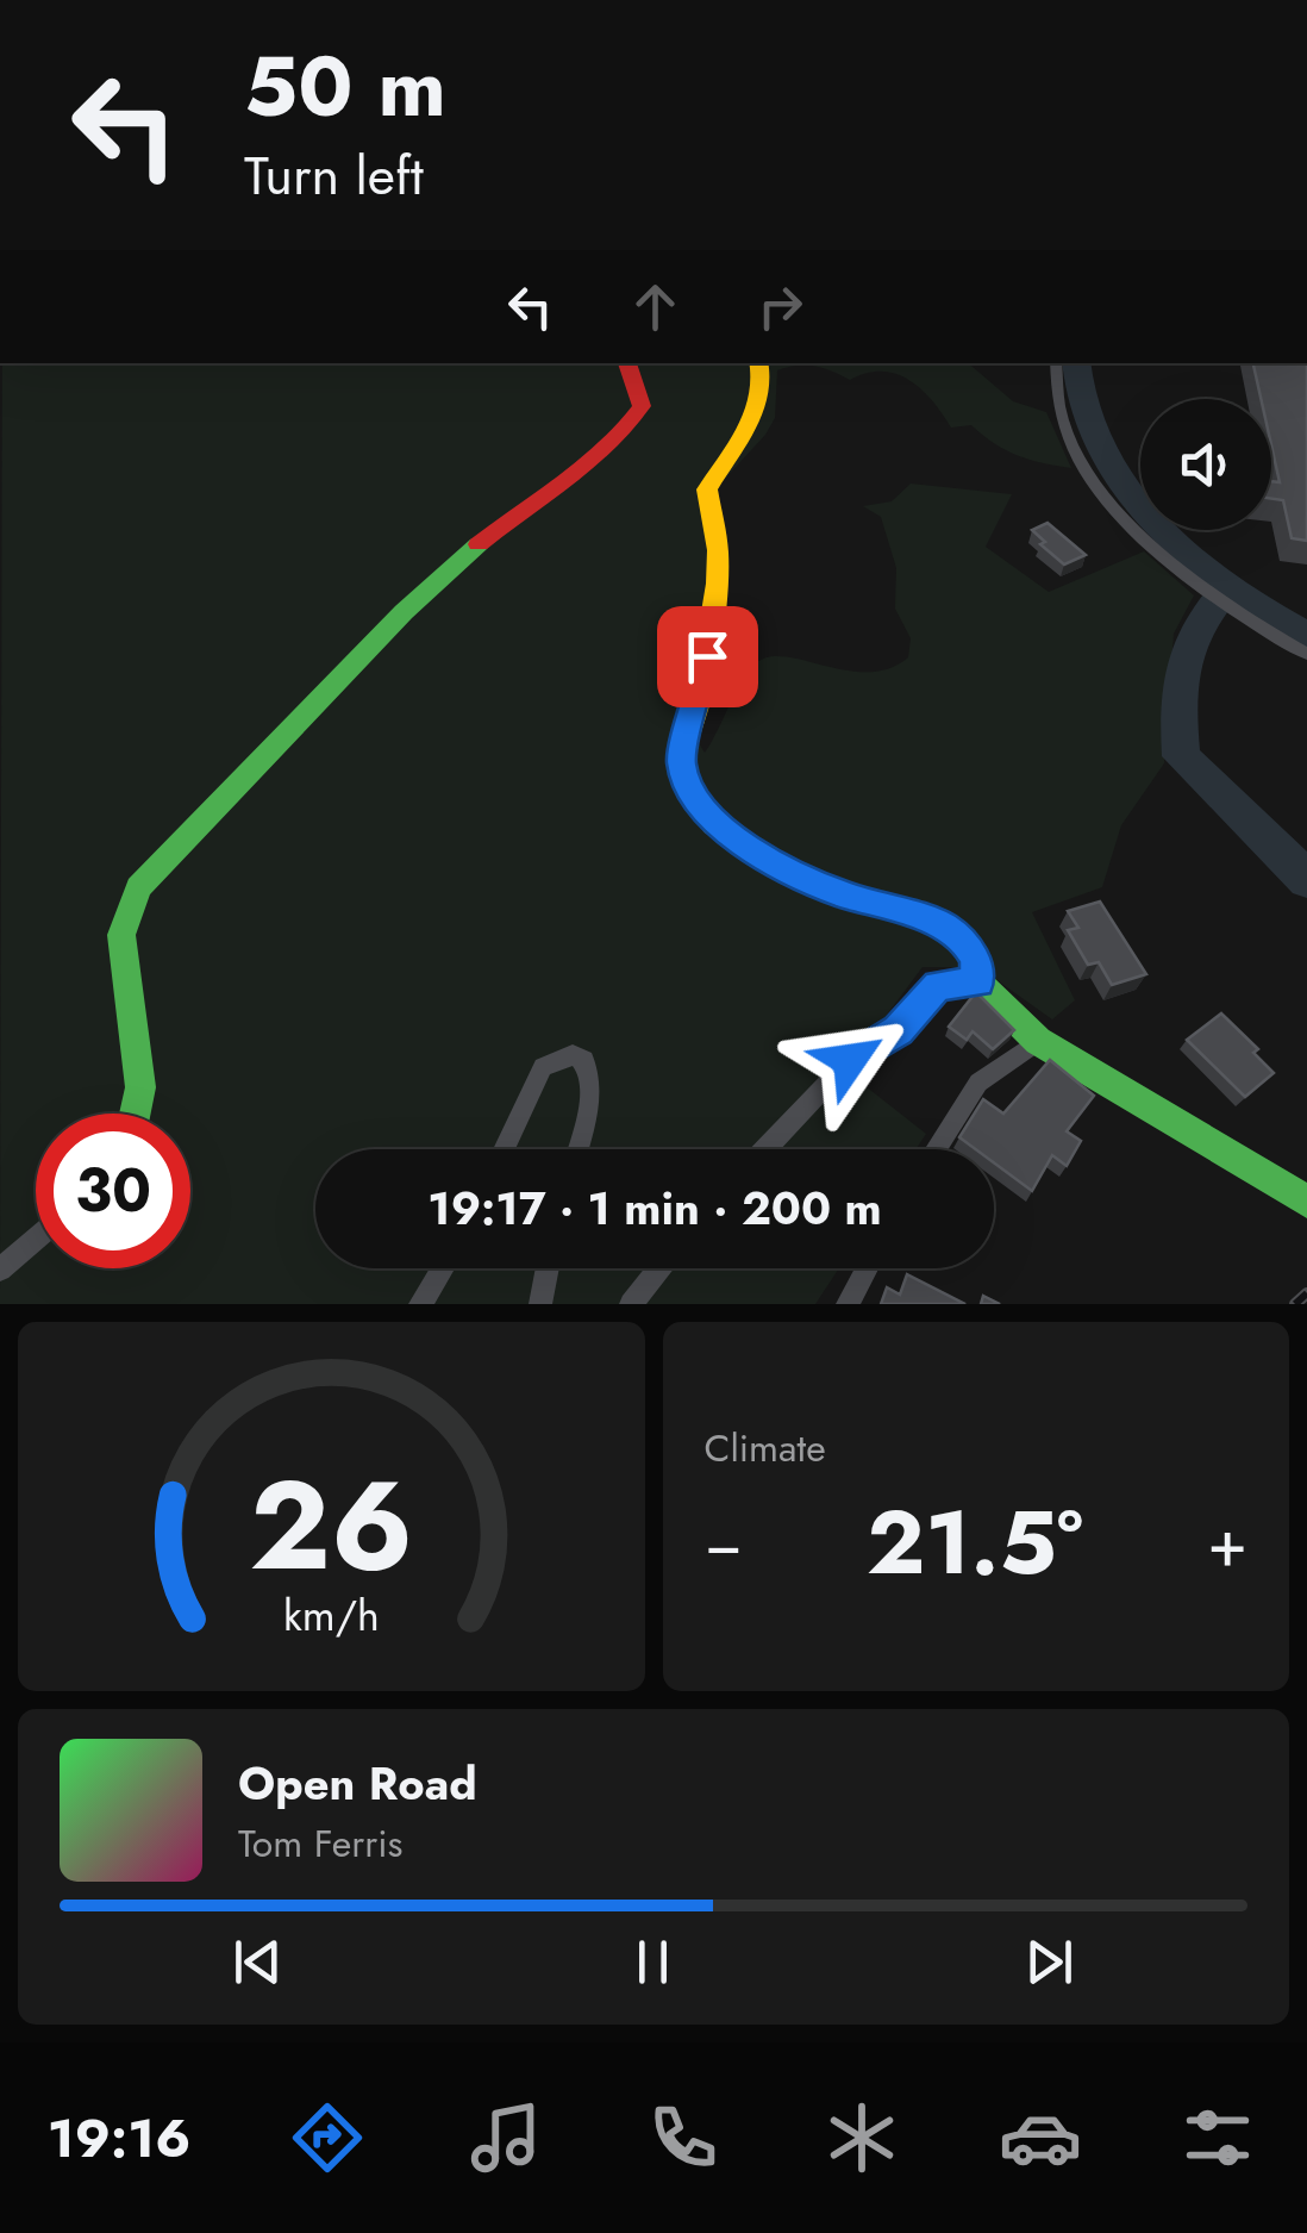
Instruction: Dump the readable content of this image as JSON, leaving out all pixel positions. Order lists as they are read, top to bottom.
{
  "page": {
    "turn": ["50 m", "Turn left"],
    "limit": "30",
    "trip": "19:17 · 1 min · 200 m",
    "tile": "Climate",
    "heat": ["−", "21.5°", "+"],
    "song": ["Open Road", "Tom Ferris"],
    "tabs": "19:16",
    "gauge": ["26", "km/h"]
  }
}
